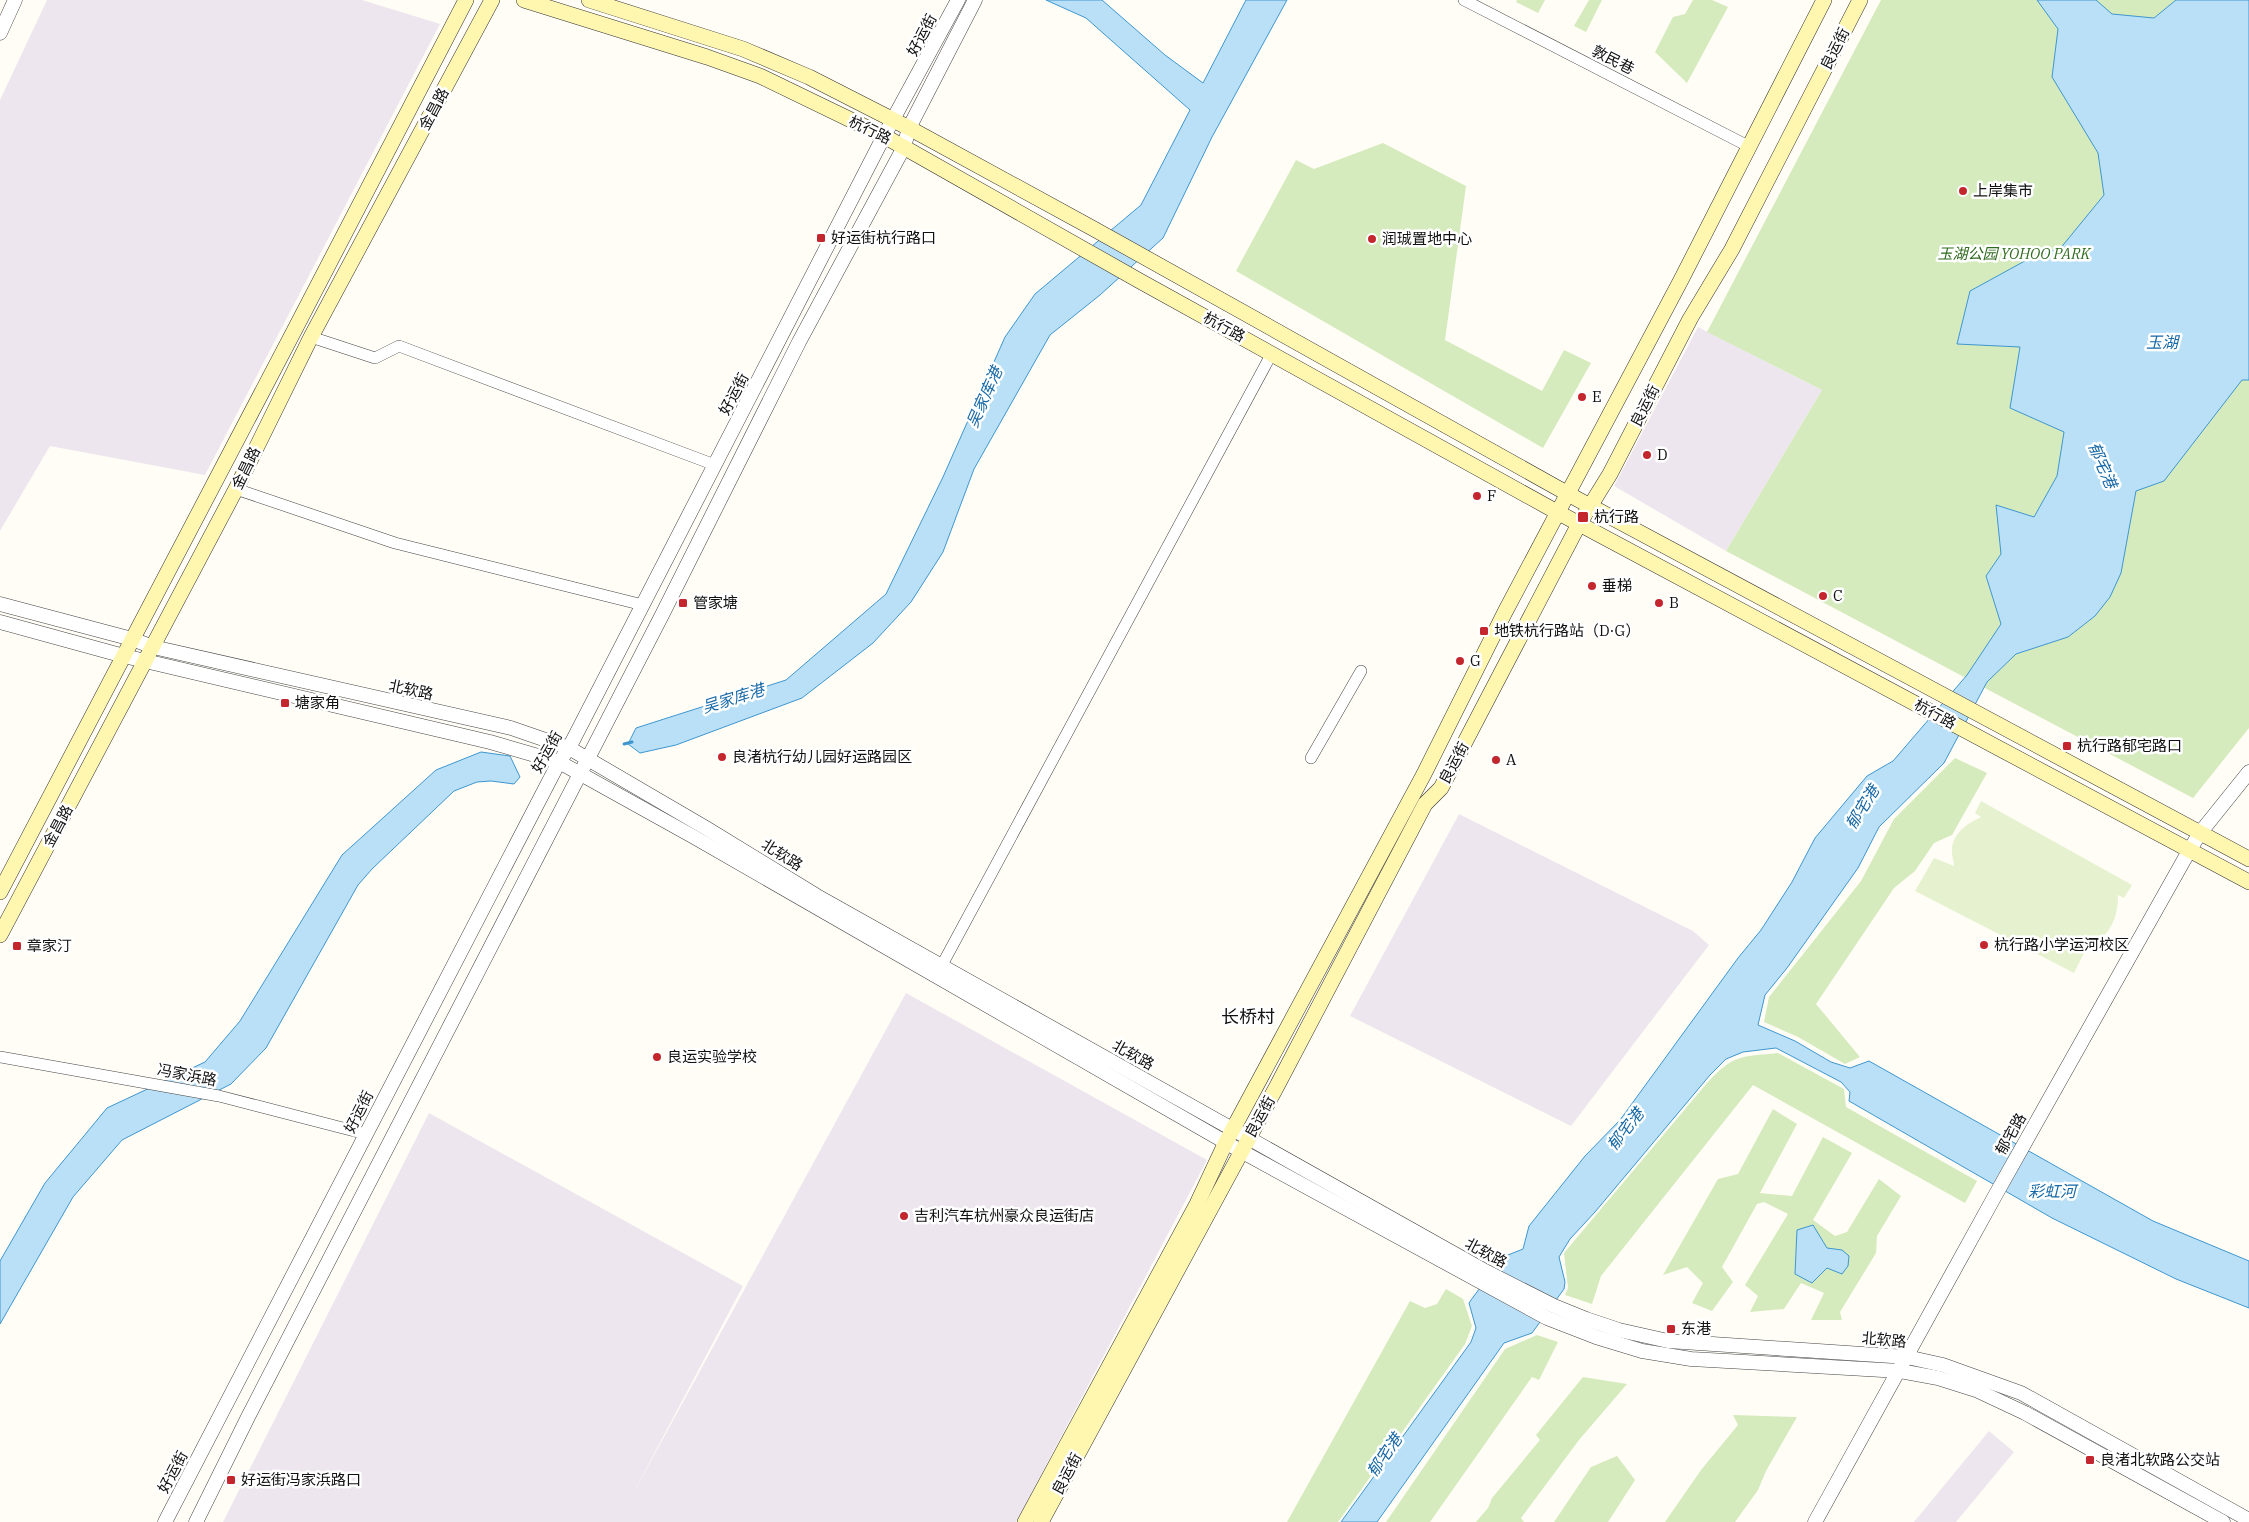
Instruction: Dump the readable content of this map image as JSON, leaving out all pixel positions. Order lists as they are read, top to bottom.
{
  "streets": {
    "main road": ["良运街", "金昌路", "杭行路"],
    "street": [
      "好运街",
      "敦民巷",
      "北软路",
      "冯家浜路",
      "郁宅路"
    ]
  },
  "crossings": [
    ["好运街", "杭行路"],
    ["好运街", "北软路"],
    ["好运街", "冯家浜路"],
    ["良运街", "敦民巷"],
    ["良运街", "杭行路"],
    ["良运街", "北软路"],
    ["金昌路", "北软路"],
    ["杭行路", "郁宅路"],
    ["北软路", "郁宅路"]
  ],
  "districts": ["长桥村"],
  "water": [
    "玉湖",
    "吴家库港",
    "郁宅港",
    "彩虹河"
  ],
  "parks": ["玉湖公园 YOHOO PARK"],
  "places": {
    "other": [
      "上岸集市",
      "润珹置地中心",
      "E",
      "D",
      "F",
      "垂梯",
      "C",
      "B",
      "G",
      "良渚杭行幼儿园好运路园区",
      "A",
      "杭行路小学运河校区",
      "良运实验学校",
      "吉利汽车杭州豪众良运街店"
    ],
    "transit": [
      "好运街杭行路口",
      "杭行路",
      "管家塘",
      "地铁杭行路站（D·G）",
      "塘家角",
      "杭行路郁宅路口",
      "章家汀",
      "东港",
      "良渚北软路公交站",
      "好运街冯家浜路口"
    ]
  }
}
